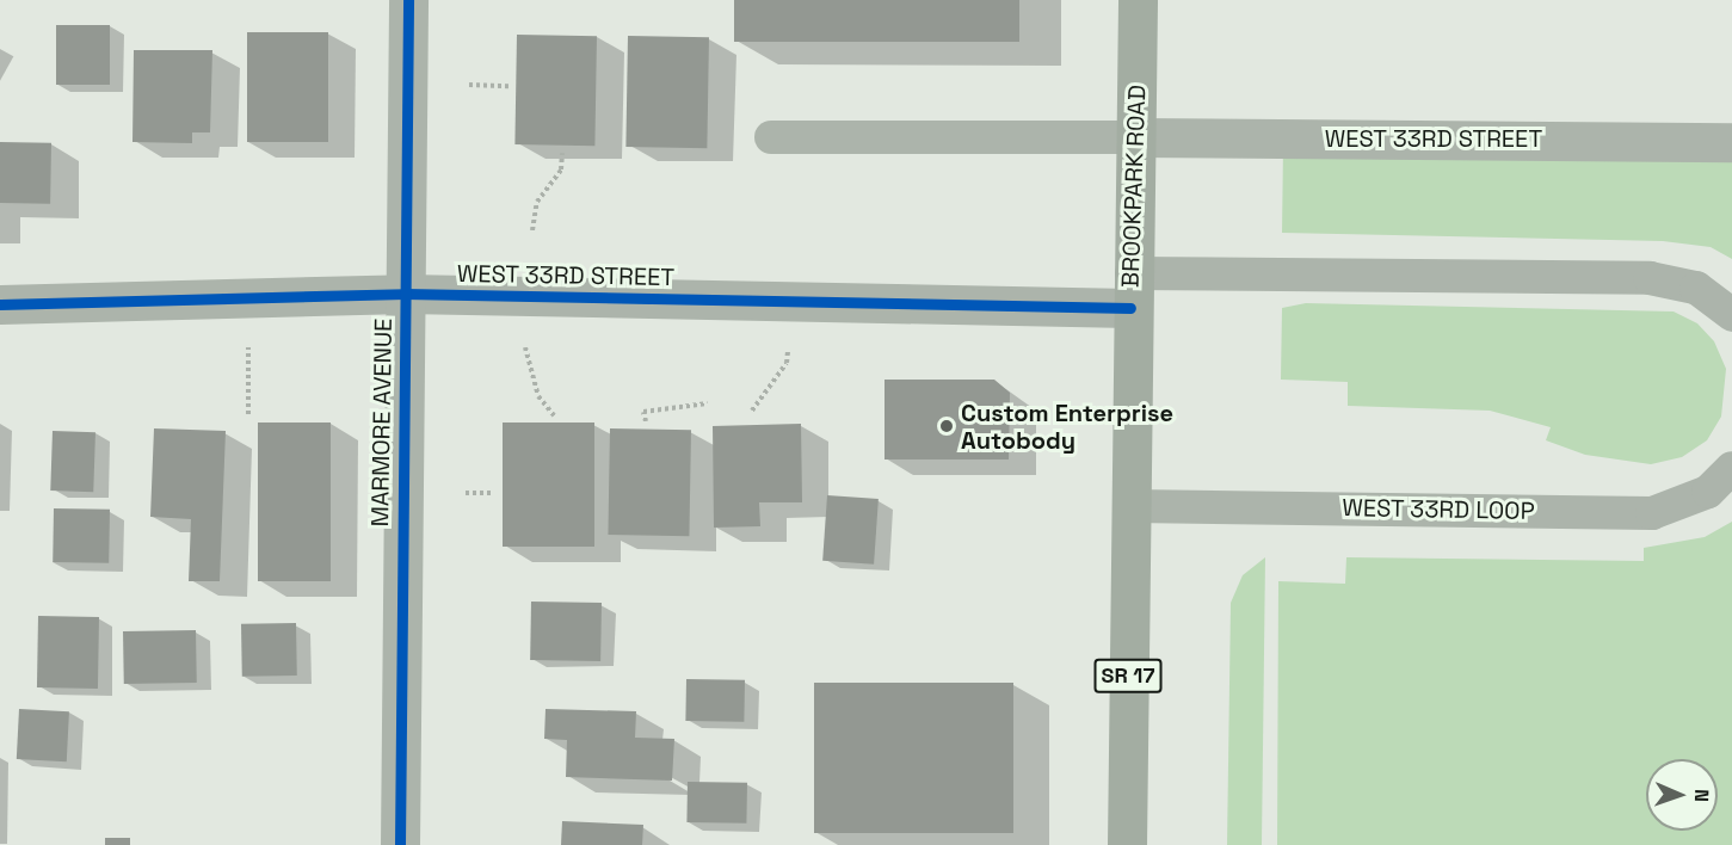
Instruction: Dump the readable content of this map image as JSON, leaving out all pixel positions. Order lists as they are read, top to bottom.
{
  "streets": {
    "main road": ["BROOKPARK ROAD", "SR 17"],
    "street": ["WEST 33RD STREET", "MARMORE AVENUE"],
    "lane": ["WEST 33RD LOOP"]
  },
  "crossings": [
    ["WEST 33RD STREET", "BROOKPARK ROAD"],
    ["WEST 33RD STREET", "MARMORE AVENUE"],
    ["BROOKPARK ROAD", "WEST 33RD LOOP"]
  ],
  "places": ["Custom Enterprise Autobody"],
  "north": "right"
}
